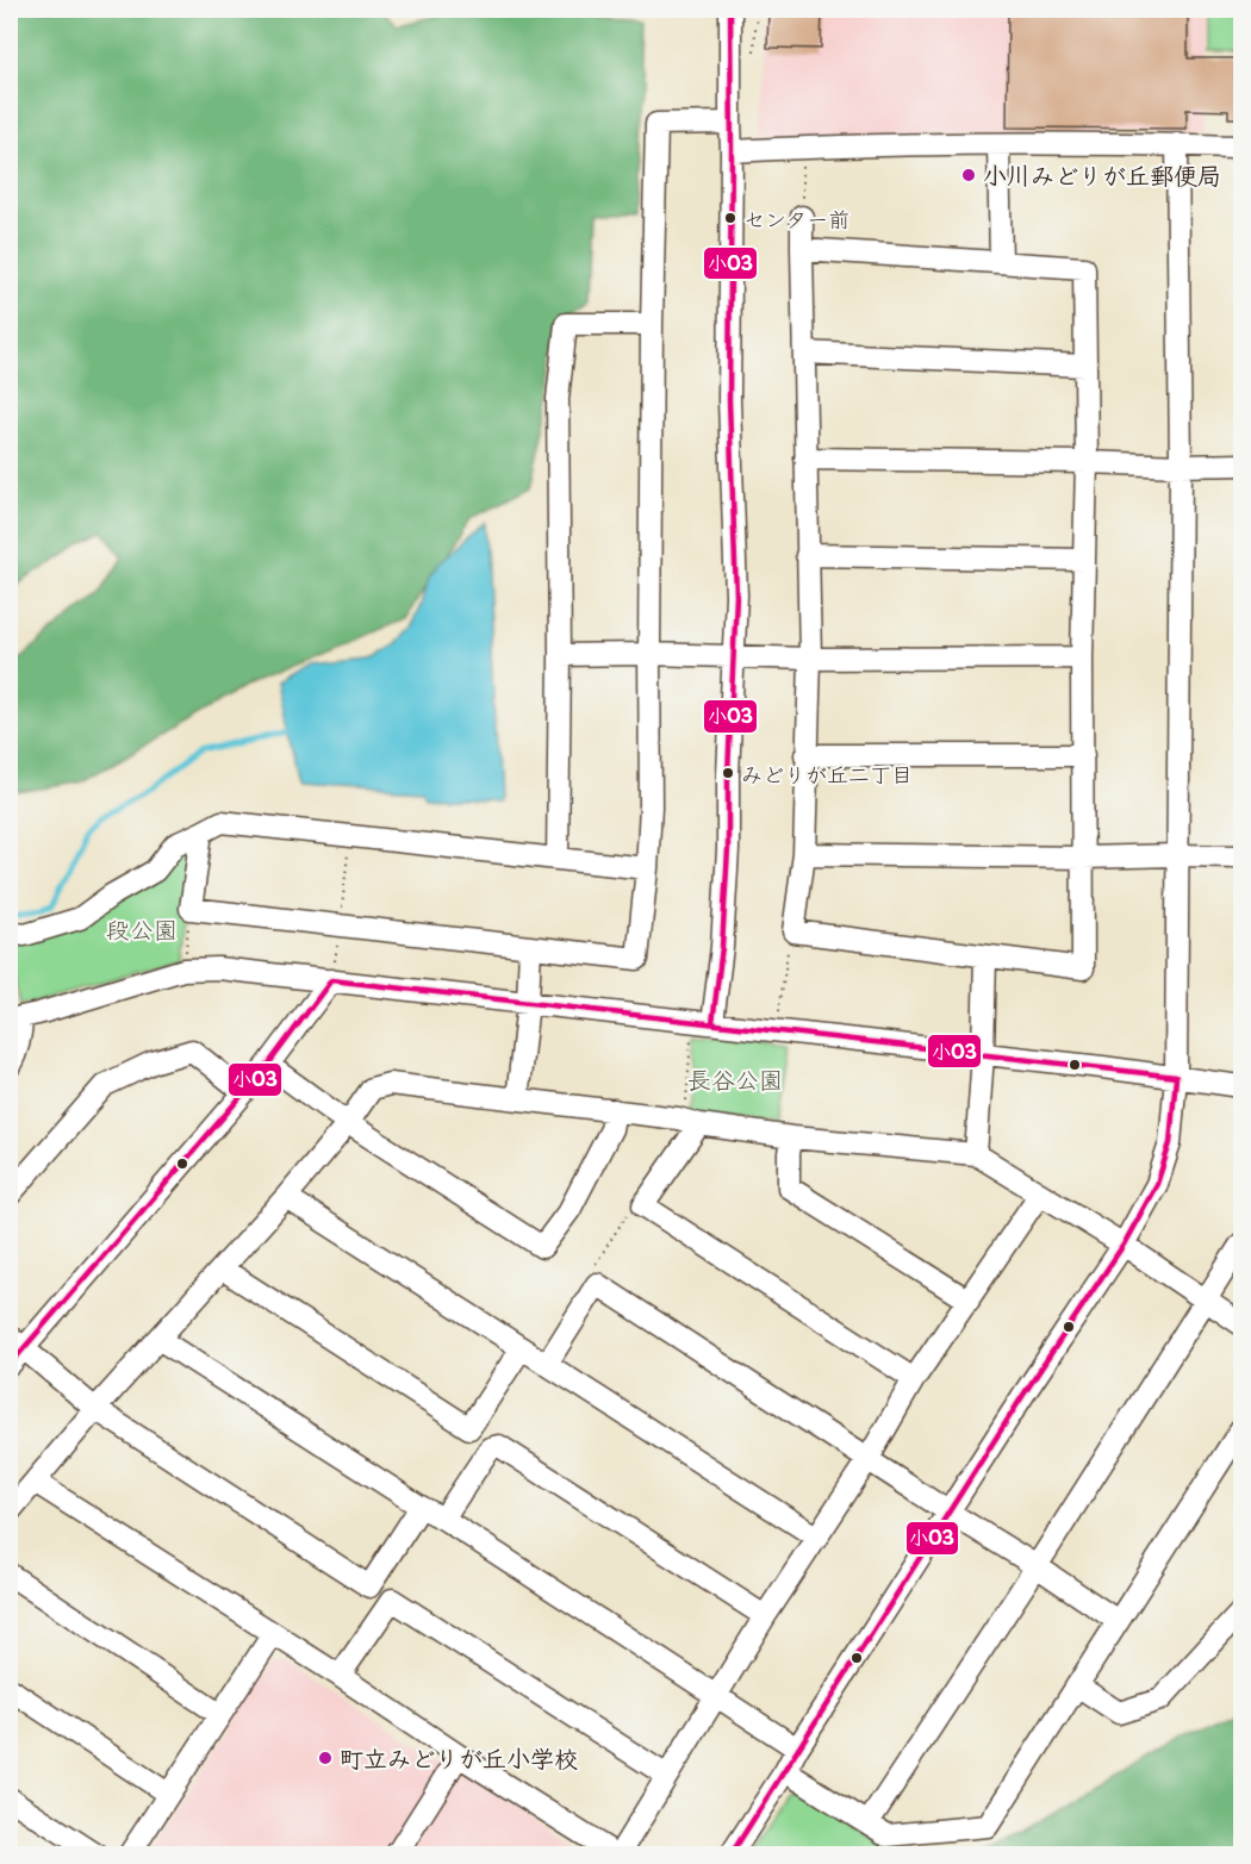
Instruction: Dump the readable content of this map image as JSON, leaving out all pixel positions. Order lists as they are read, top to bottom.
{
  "parks": ["段公園", "長谷公園"],
  "places": [
    "小川みどりが丘郵便局",
    "センター前",
    "みどりが丘二丁目",
    "町立みどりが丘小学校"
  ],
  "lines": ["transit line 小03"]
}
